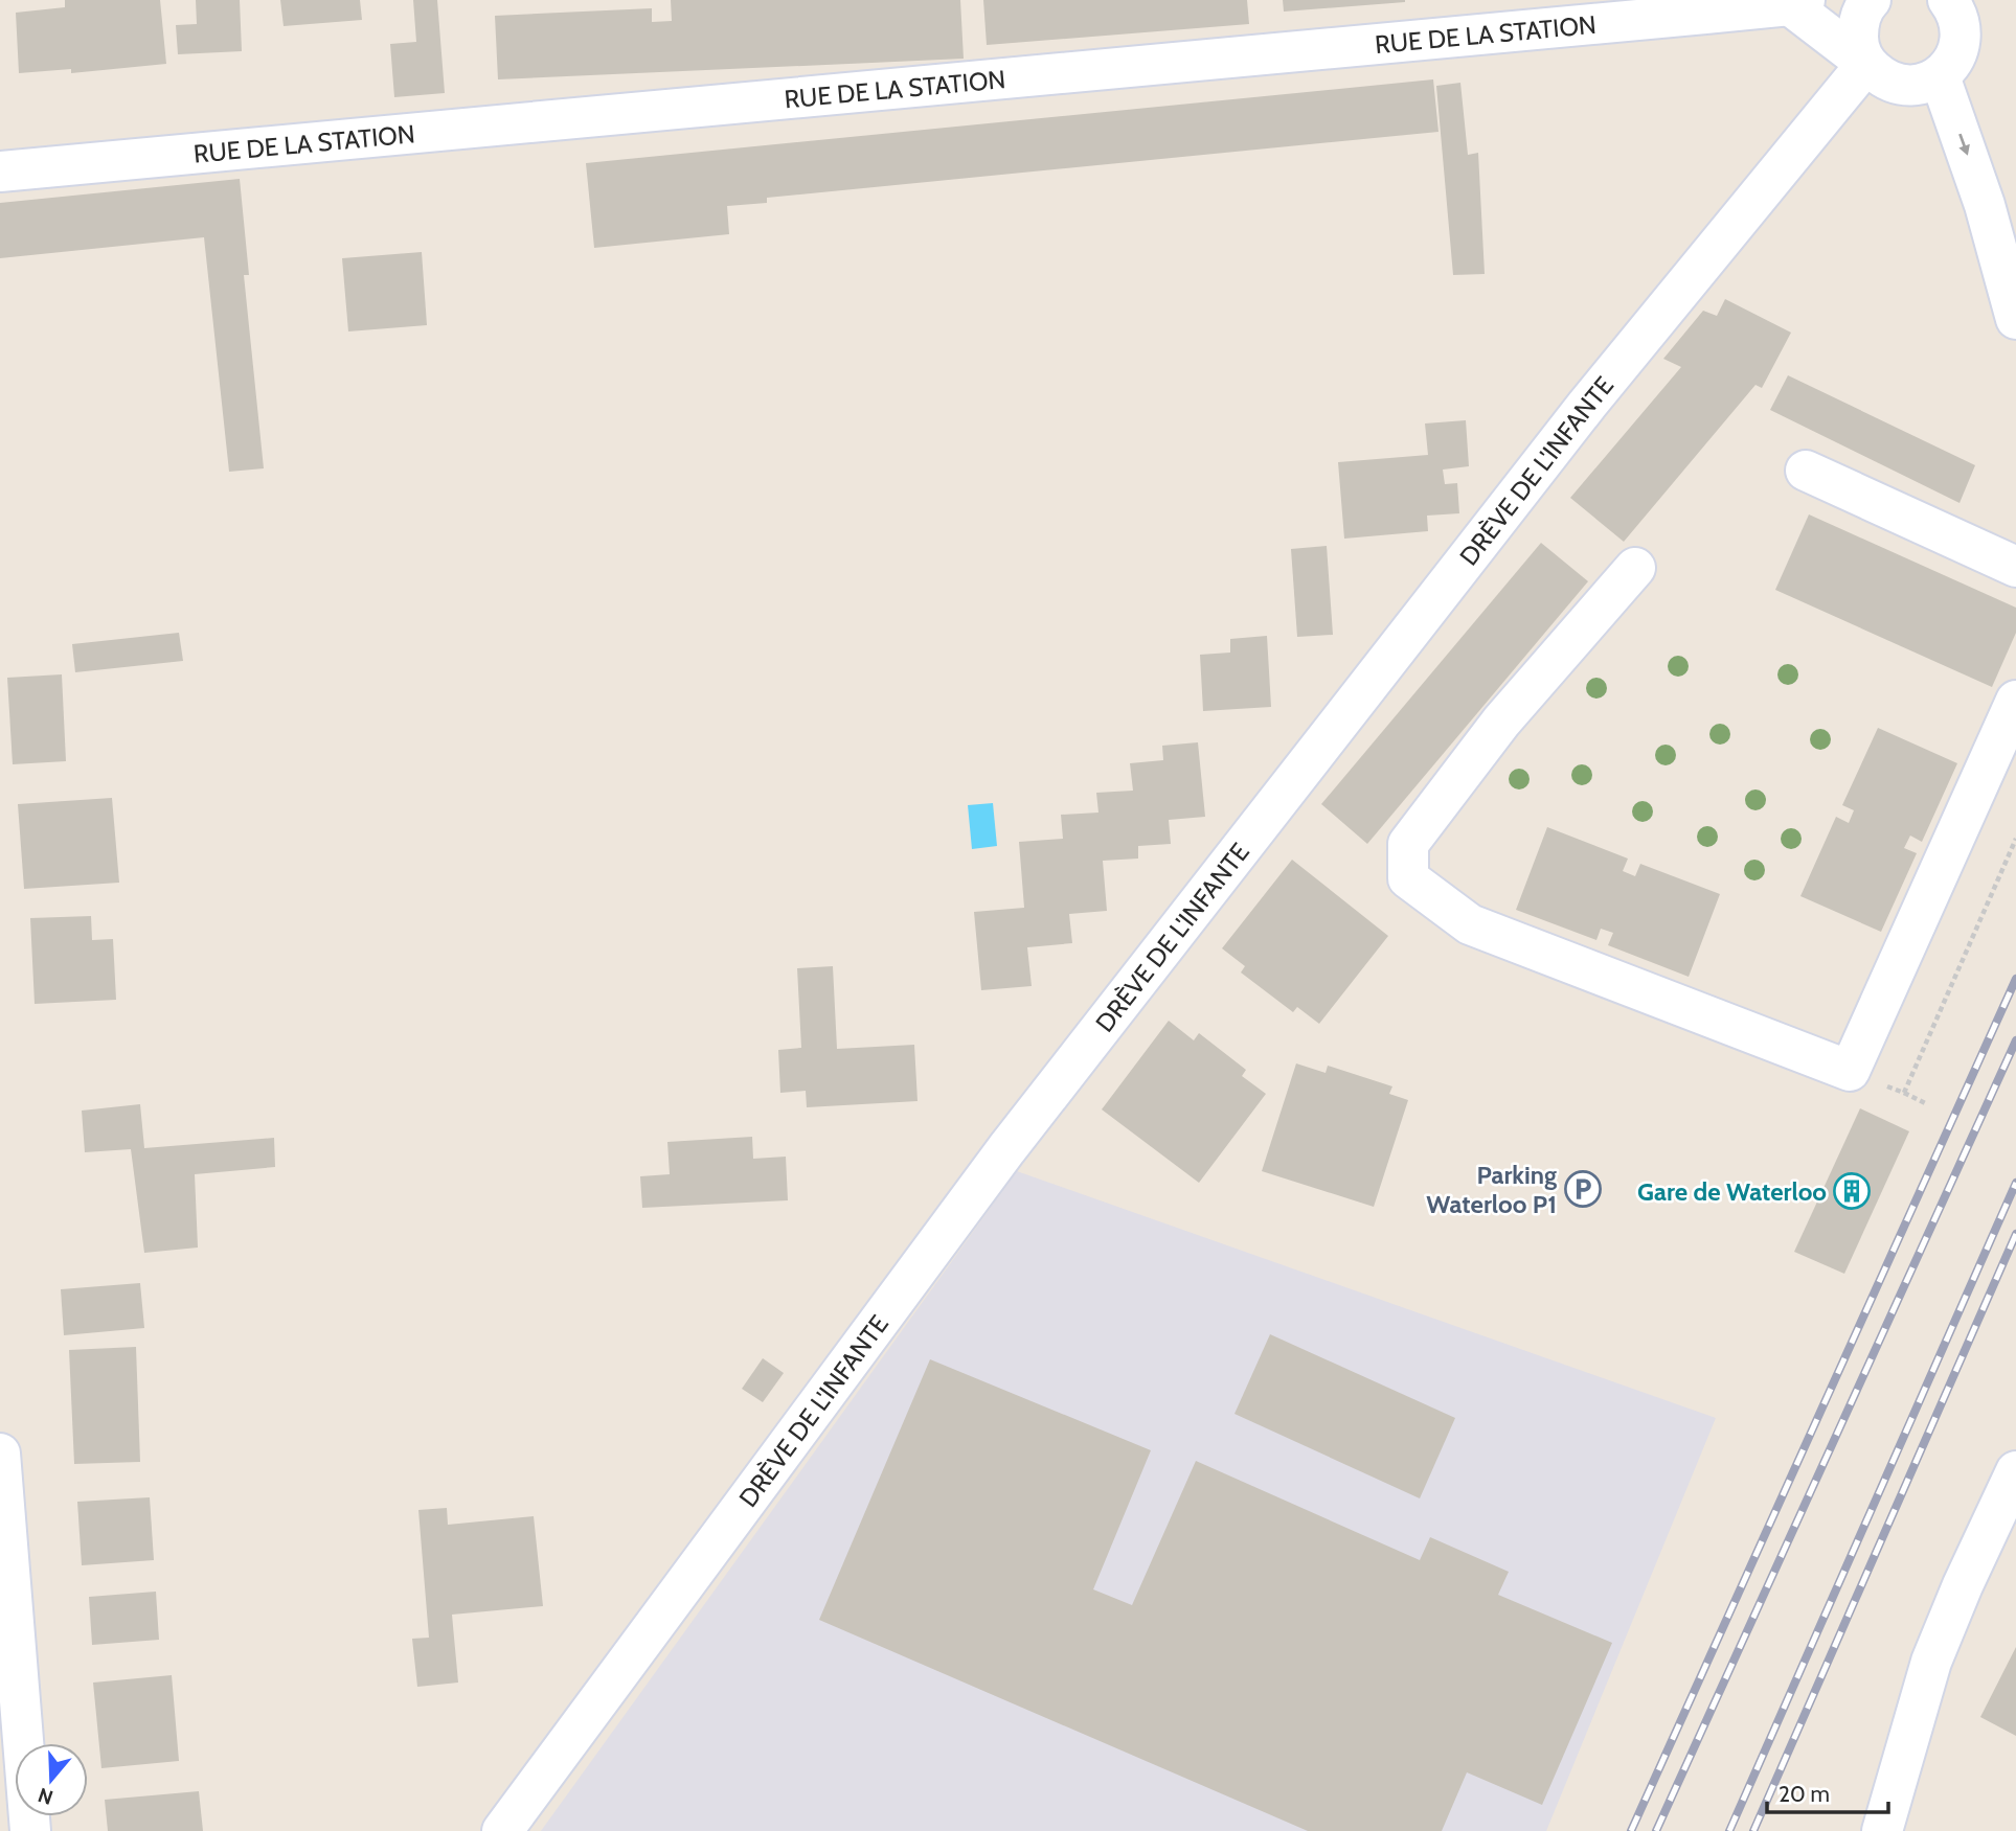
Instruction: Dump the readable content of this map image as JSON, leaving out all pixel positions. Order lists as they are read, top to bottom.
{
  "streets": {
    "street": ["RUE DE LA STATION", "DRÈVE DE L'INFANTE"]
  },
  "crossings": [
    ["RUE DE LA STATION", "DRÈVE DE L'INFANTE"]
  ],
  "places": {
    "parking": ["Parking Waterloo P1"],
    "building": ["Gare de Waterloo"]
  },
  "scale_bar": "20 m",
  "north": "bottom"
}
